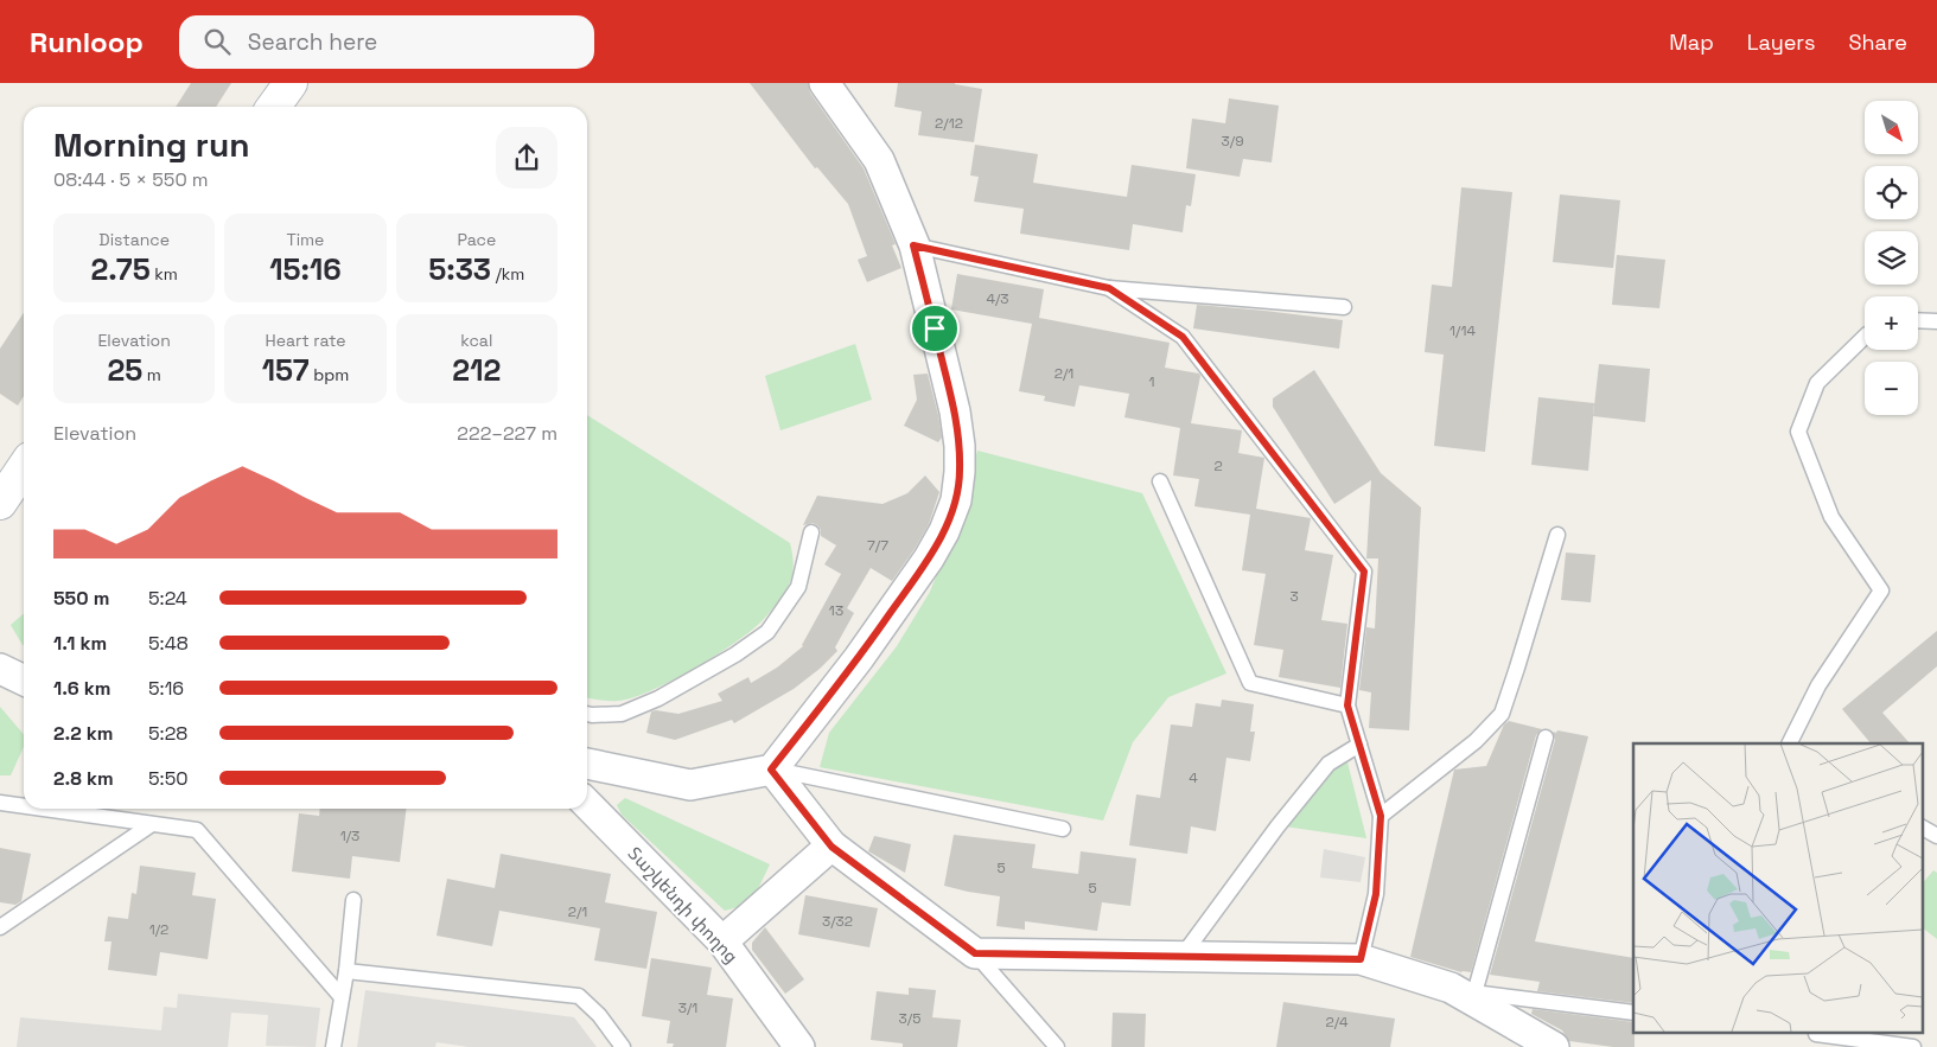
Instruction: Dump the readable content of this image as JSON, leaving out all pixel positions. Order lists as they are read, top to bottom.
{
  "streets": {
    "street": ["Տաշկենդի փողոց"]
  },
  "house_numbers": [
    "2/12",
    "3/9",
    "4/3",
    "1/14",
    "2/1",
    "1",
    "2",
    "7/7",
    "3",
    "13",
    "4",
    "1/3",
    "5",
    "5",
    "2/1",
    "3/32",
    "1/2",
    "3/1",
    "3/5",
    "2/4"
  ],
  "north": "bottom right",
  "page": {
    "header": "Runloop",
    "search": "Search here",
    "nav": ["Map", "Layers", "Share"],
    "map_buttons": ["+", "−"],
    "heading": ["Morning run", "08:44 · 5 × 550 m"],
    "stats": [
      ["Distance", "2.75 km"],
      ["Time", "15:16"],
      ["Pace", "5:33 /km"],
      ["Elevation", "25 m"],
      ["Heart rate", "157 bpm"],
      ["kcal", "212"]
    ],
    "chart": ["Elevation", "222–227 m"],
    "list": [
      {
        "name": "550 m",
        "note": "5:24"
      },
      {
        "name": "1.1 km",
        "note": "5:48"
      },
      {
        "name": "1.6 km",
        "note": "5:16"
      },
      {
        "name": "2.2 km",
        "note": "5:28"
      },
      {
        "name": "2.8 km",
        "note": "5:50"
      }
    ]
  }
}
